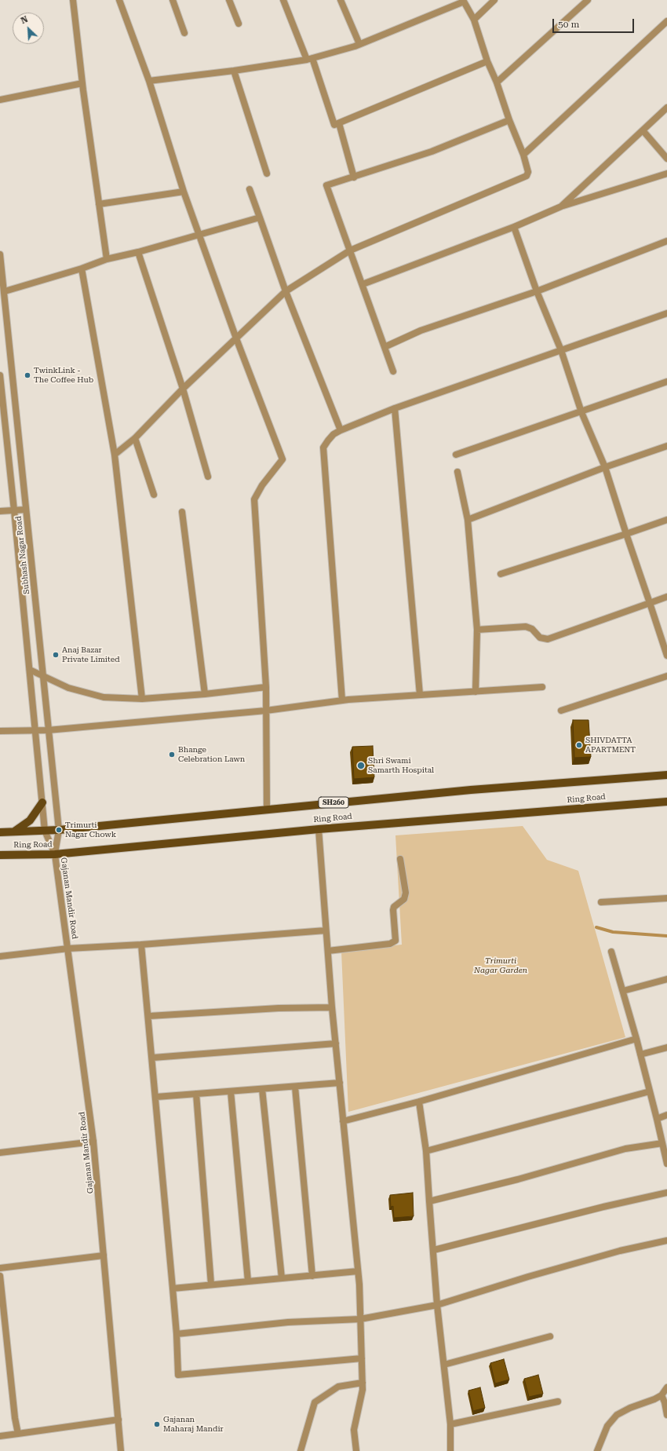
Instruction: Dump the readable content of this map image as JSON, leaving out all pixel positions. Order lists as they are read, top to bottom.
{
  "streets": {
    "main road": ["Ring Road", "SH260"],
    "street": ["Subhash Nagar Road", "Gajanan Mandir Road"]
  },
  "crossings": [
    ["Subhash Nagar Road", "Ring Road"],
    ["Subhash Nagar Road", "SH260"],
    ["Subhash Nagar Road", "Gajanan Mandir Road"],
    ["Ring Road", "Gajanan Mandir Road"]
  ],
  "parks": ["Trimurti Nagar Garden"],
  "places": [
    "TwinkLink - The Coffee Hub",
    "Anaj Bazar Private Limited",
    "SHIVDATTA APARTMENT",
    "Bhange Celebration Lawn",
    "Shri Swami Samarth Hospital",
    "Trimurti Nagar Chowk",
    "Gajanan Maharaj Mandir"
  ],
  "scale_bar": "50 m",
  "north": "top left"
}
